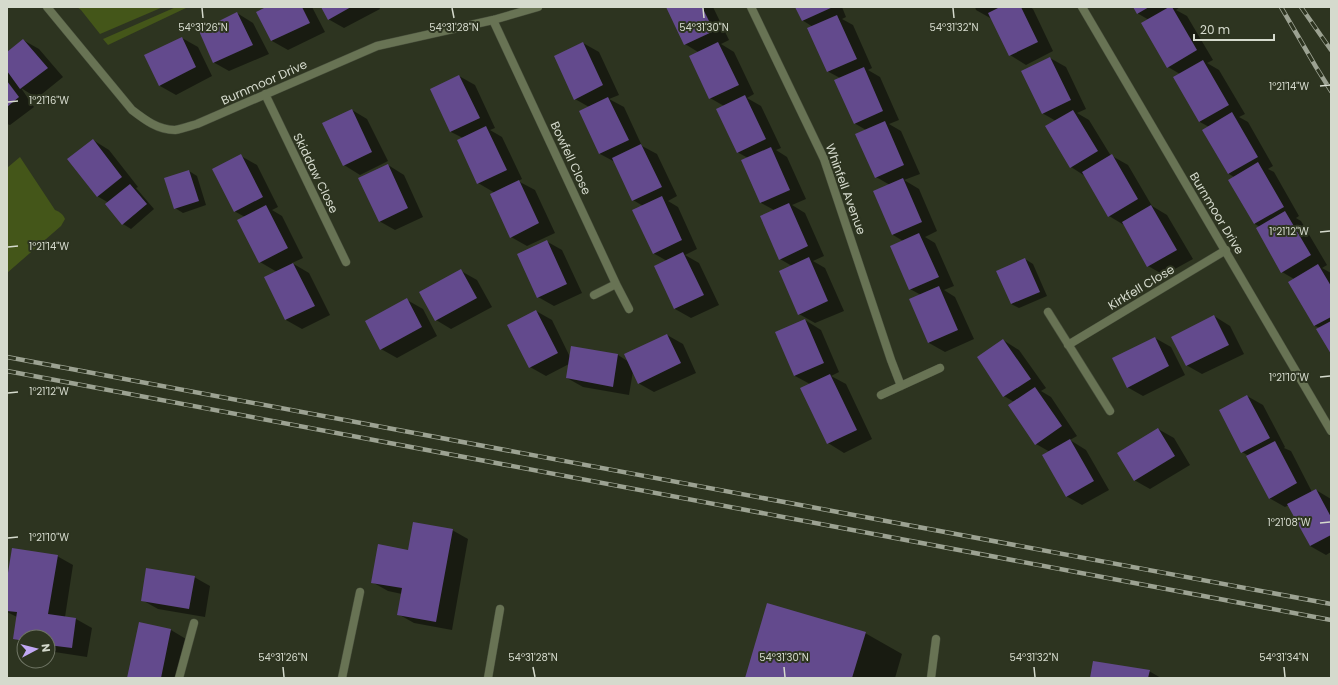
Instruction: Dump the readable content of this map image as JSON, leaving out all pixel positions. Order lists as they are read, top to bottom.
{
  "streets": {
    "street": [
      "Burnmoor Drive",
      "Bowfell Close",
      "Skiddaw Close",
      "Whinfell Avenue",
      "Kirkfell Close"
    ]
  },
  "crossings": [
    ["Burnmoor Drive", "Bowfell Close"],
    ["Burnmoor Drive", "Skiddaw Close"],
    ["Burnmoor Drive", "Kirkfell Close"]
  ],
  "scale_bar": "20 m",
  "north": "right",
  "coordinates": [
    "54°31'26\"N",
    "54°31'28\"N",
    "54°31'30\"N",
    "54°31'32\"N",
    "1°21'14\"W",
    "1°21'16\"W",
    "1°21'12\"W",
    "1°21'10\"W",
    "1°21'08\"W",
    "54°31'34\"N"
  ]
}
